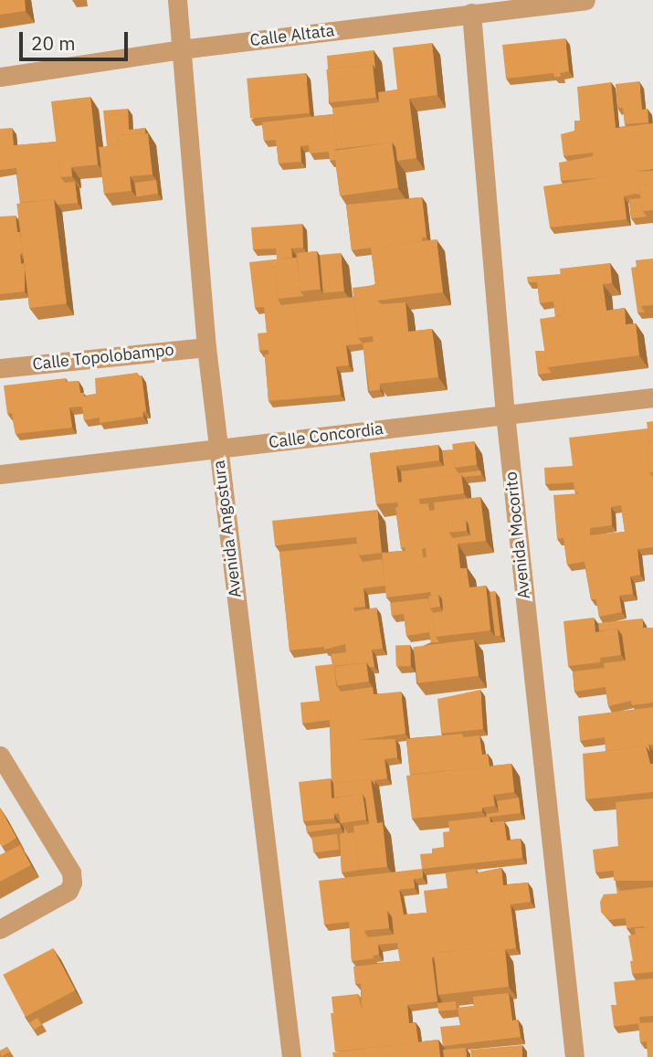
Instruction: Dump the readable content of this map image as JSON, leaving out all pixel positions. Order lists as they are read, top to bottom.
{
  "streets": {
    "street": [
      "Calle Altata",
      "Calle Topolobampo",
      "Calle Concordia",
      "Avenida Angostura",
      "Avenida Mocorito"
    ]
  },
  "crossings": [
    ["Calle Altata", "Avenida Angostura"],
    ["Calle Altata", "Avenida Mocorito"],
    ["Calle Topolobampo", "Avenida Angostura"],
    ["Calle Concordia", "Avenida Angostura"],
    ["Calle Concordia", "Avenida Mocorito"]
  ],
  "scale_bar": "20 m"
}
